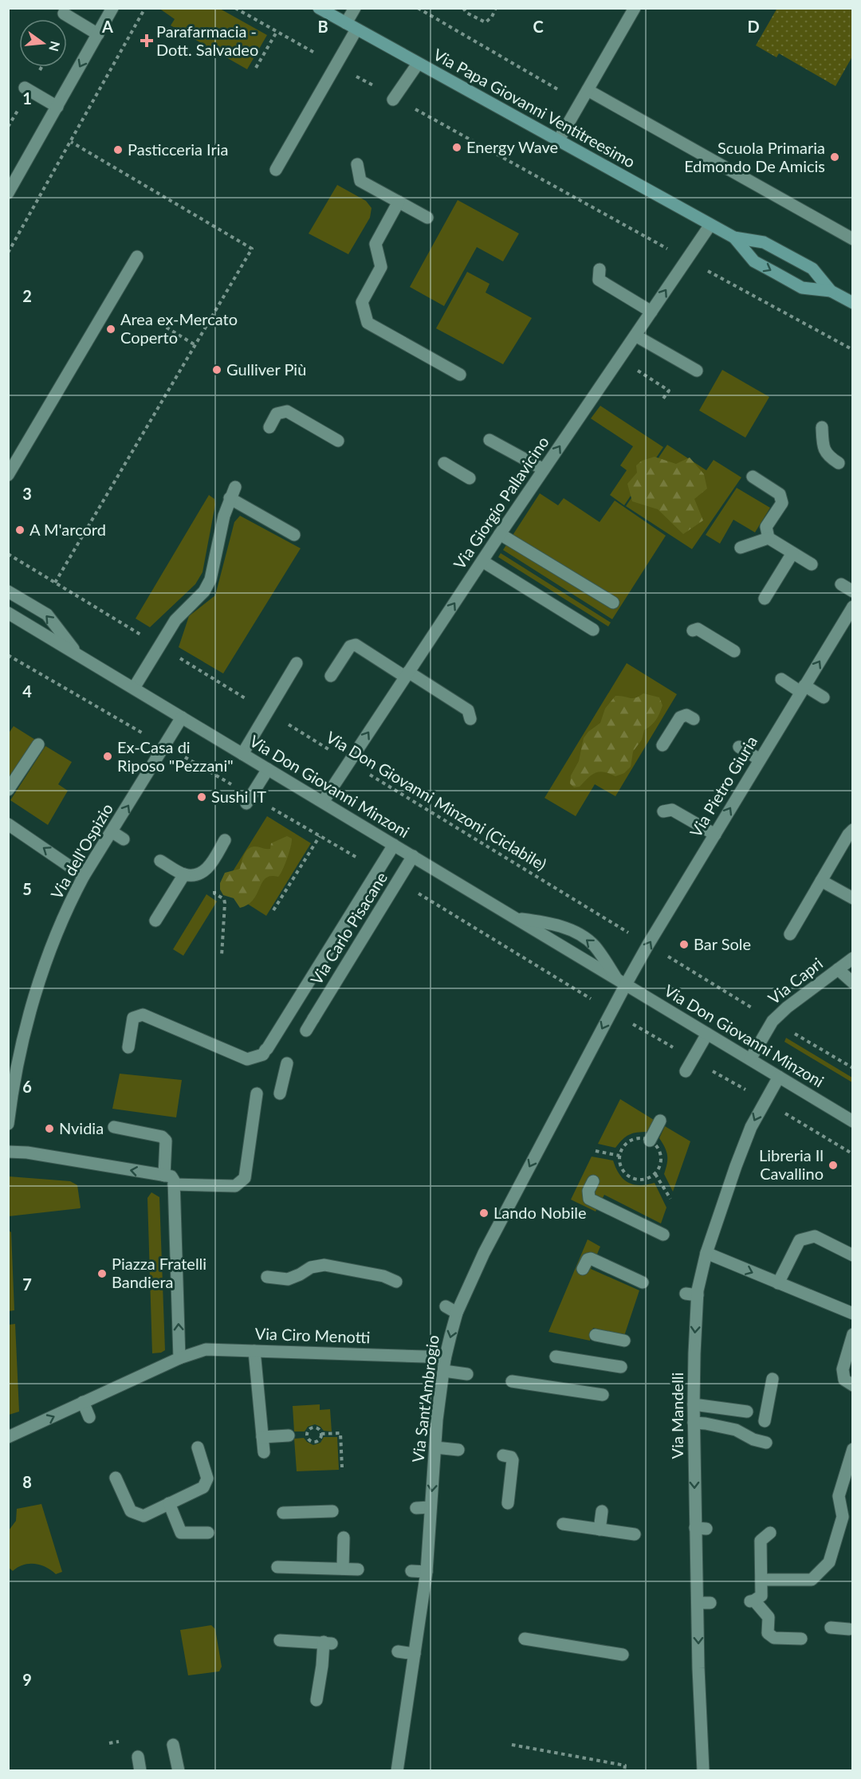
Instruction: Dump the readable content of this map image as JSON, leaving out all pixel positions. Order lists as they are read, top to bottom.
{
  "streets": {
    "street": [
      "Via Papa Giovanni Ventitreesimo",
      "Via Giorgio Pallavicino",
      "Via Don Giovanni Minzoni",
      "Via Pietro Giuria",
      "Via dell'Ospizio",
      "Via Carlo Pisacane",
      "Via Capri",
      "Via Ciro Menotti",
      "Via Sant'Ambrogio",
      "Via Mandelli"
    ],
    "path": ["Via Don Giovanni Minzoni (Ciclabile)"]
  },
  "crossings": [
    ["Via Papa Giovanni Ventitreesimo", "Via Giorgio Pallavicino"],
    ["Via Giorgio Pallavicino", "Via Don Giovanni Minzoni"],
    ["Via Giorgio Pallavicino", "Via Don Giovanni Minzoni (Ciclabile)"],
    ["Via Don Giovanni Minzoni", "Via Pietro Giuria"],
    ["Via Don Giovanni Minzoni", "Via dell'Ospizio"],
    ["Via Don Giovanni Minzoni", "Via Carlo Pisacane"],
    ["Via Don Giovanni Minzoni", "Via Capri"],
    ["Via Don Giovanni Minzoni", "Via Sant'Ambrogio"],
    ["Via Don Giovanni Minzoni", "Via Mandelli"],
    ["Via Pietro Giuria", "Via Don Giovanni Minzoni (Ciclabile)"],
    ["Via Pietro Giuria", "Via Sant'Ambrogio"],
    ["Via Don Giovanni Minzoni (Ciclabile)", "Via Capri"],
    ["Via Ciro Menotti", "Via Sant'Ambrogio"]
  ],
  "one_way": [
    "Via Giorgio Pallavicino",
    "Via Pietro Giuria",
    "Via Sant'Ambrogio",
    "Via Mandelli"
  ],
  "places": {
    "health": ["Parafarmacia - Dott. Salvadeo"],
    "other": [
      "Energy Wave",
      "Pasticceria Iria",
      "Scuola Primaria Edmondo De Amicis",
      "Area ex-Mercato Coperto",
      "Gulliver Più",
      "A M'arcord",
      "Ex-Casa di Riposo \"Pezzani\"",
      "Sushi IT",
      "Bar Sole",
      "Nvidia",
      "Libreria Il Cavallino",
      "Lando Nobile",
      "Piazza Fratelli Bandiera"
    ]
  },
  "north": "right",
  "grid": {
    "columns": [
      "A",
      "B",
      "C",
      "D"
    ],
    "rows": [
      "1",
      "2",
      "3",
      "4",
      "5",
      "6",
      "7",
      "8",
      "9"
    ]
  }
}
